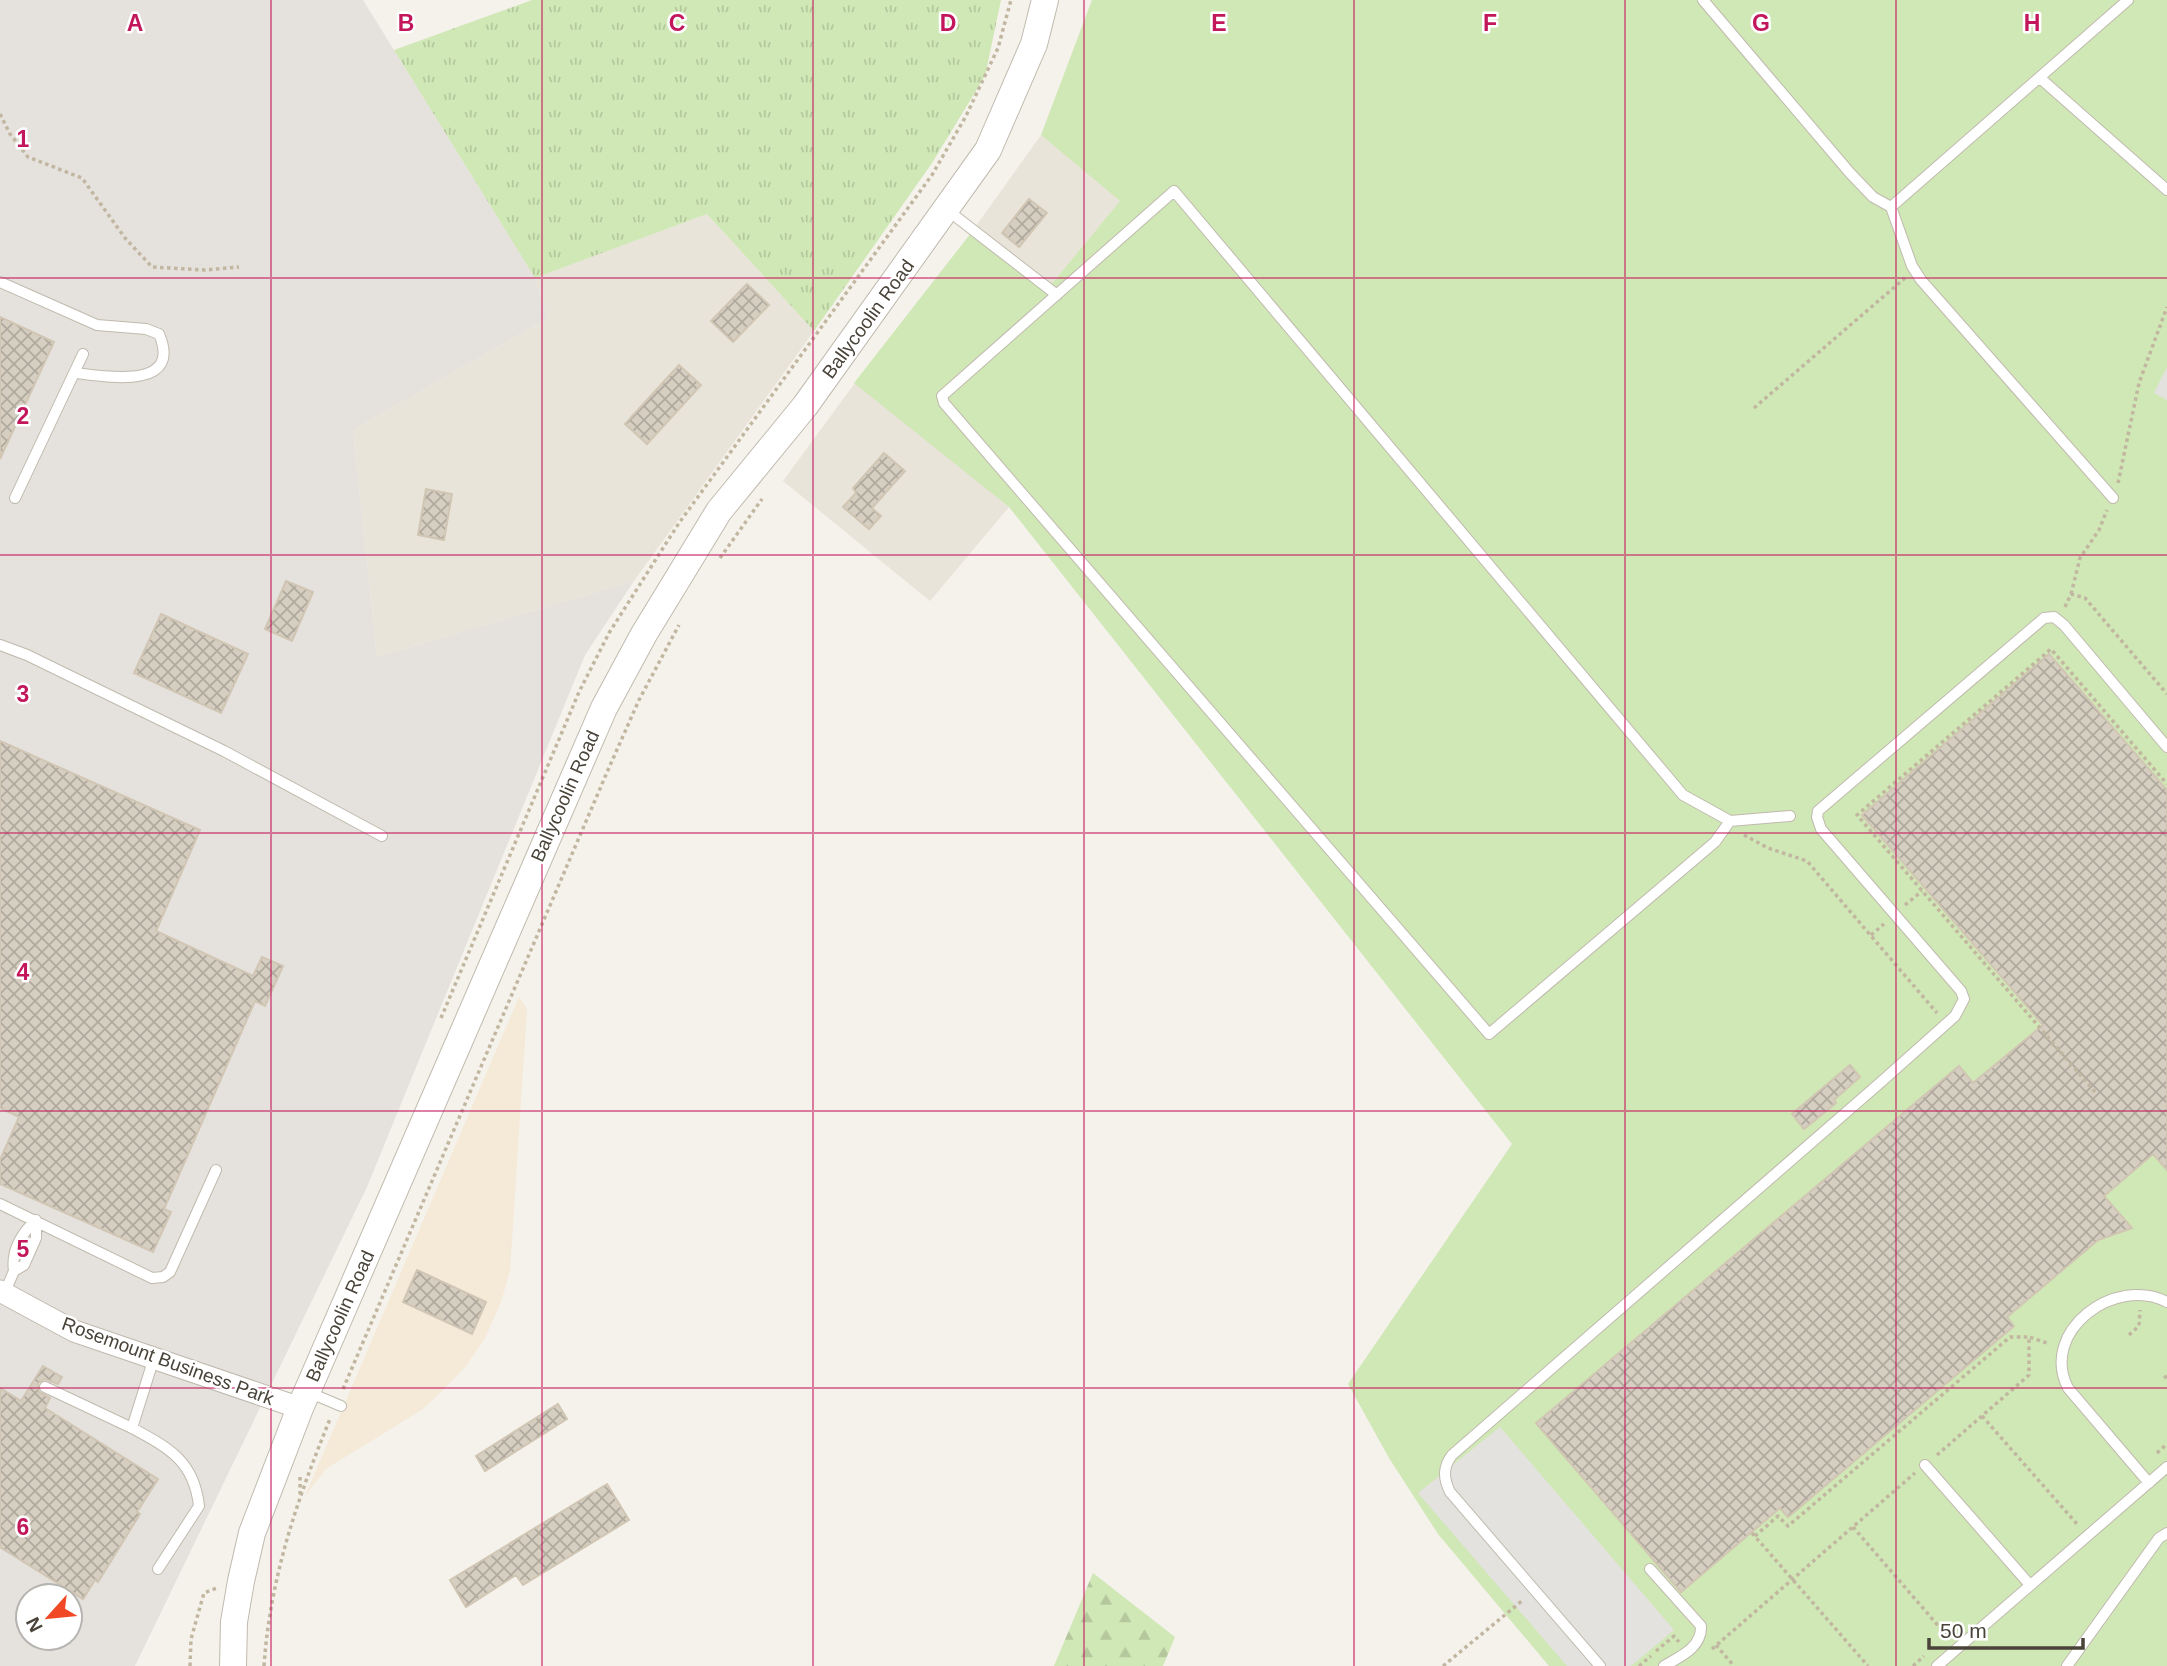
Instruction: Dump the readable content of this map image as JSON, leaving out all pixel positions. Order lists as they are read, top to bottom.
{
  "streets": {
    "street": ["Ballycoolin Road", "Rosemount Business Park"]
  },
  "crossings": [
    ["Ballycoolin Road", "Rosemount Business Park"]
  ],
  "scale_bar": "50 m",
  "north": "bottom left",
  "grid": {
    "columns": [
      "A",
      "B",
      "C",
      "D",
      "E",
      "F",
      "G",
      "H"
    ],
    "rows": [
      "1",
      "2",
      "3",
      "4",
      "5",
      "6"
    ]
  }
}
